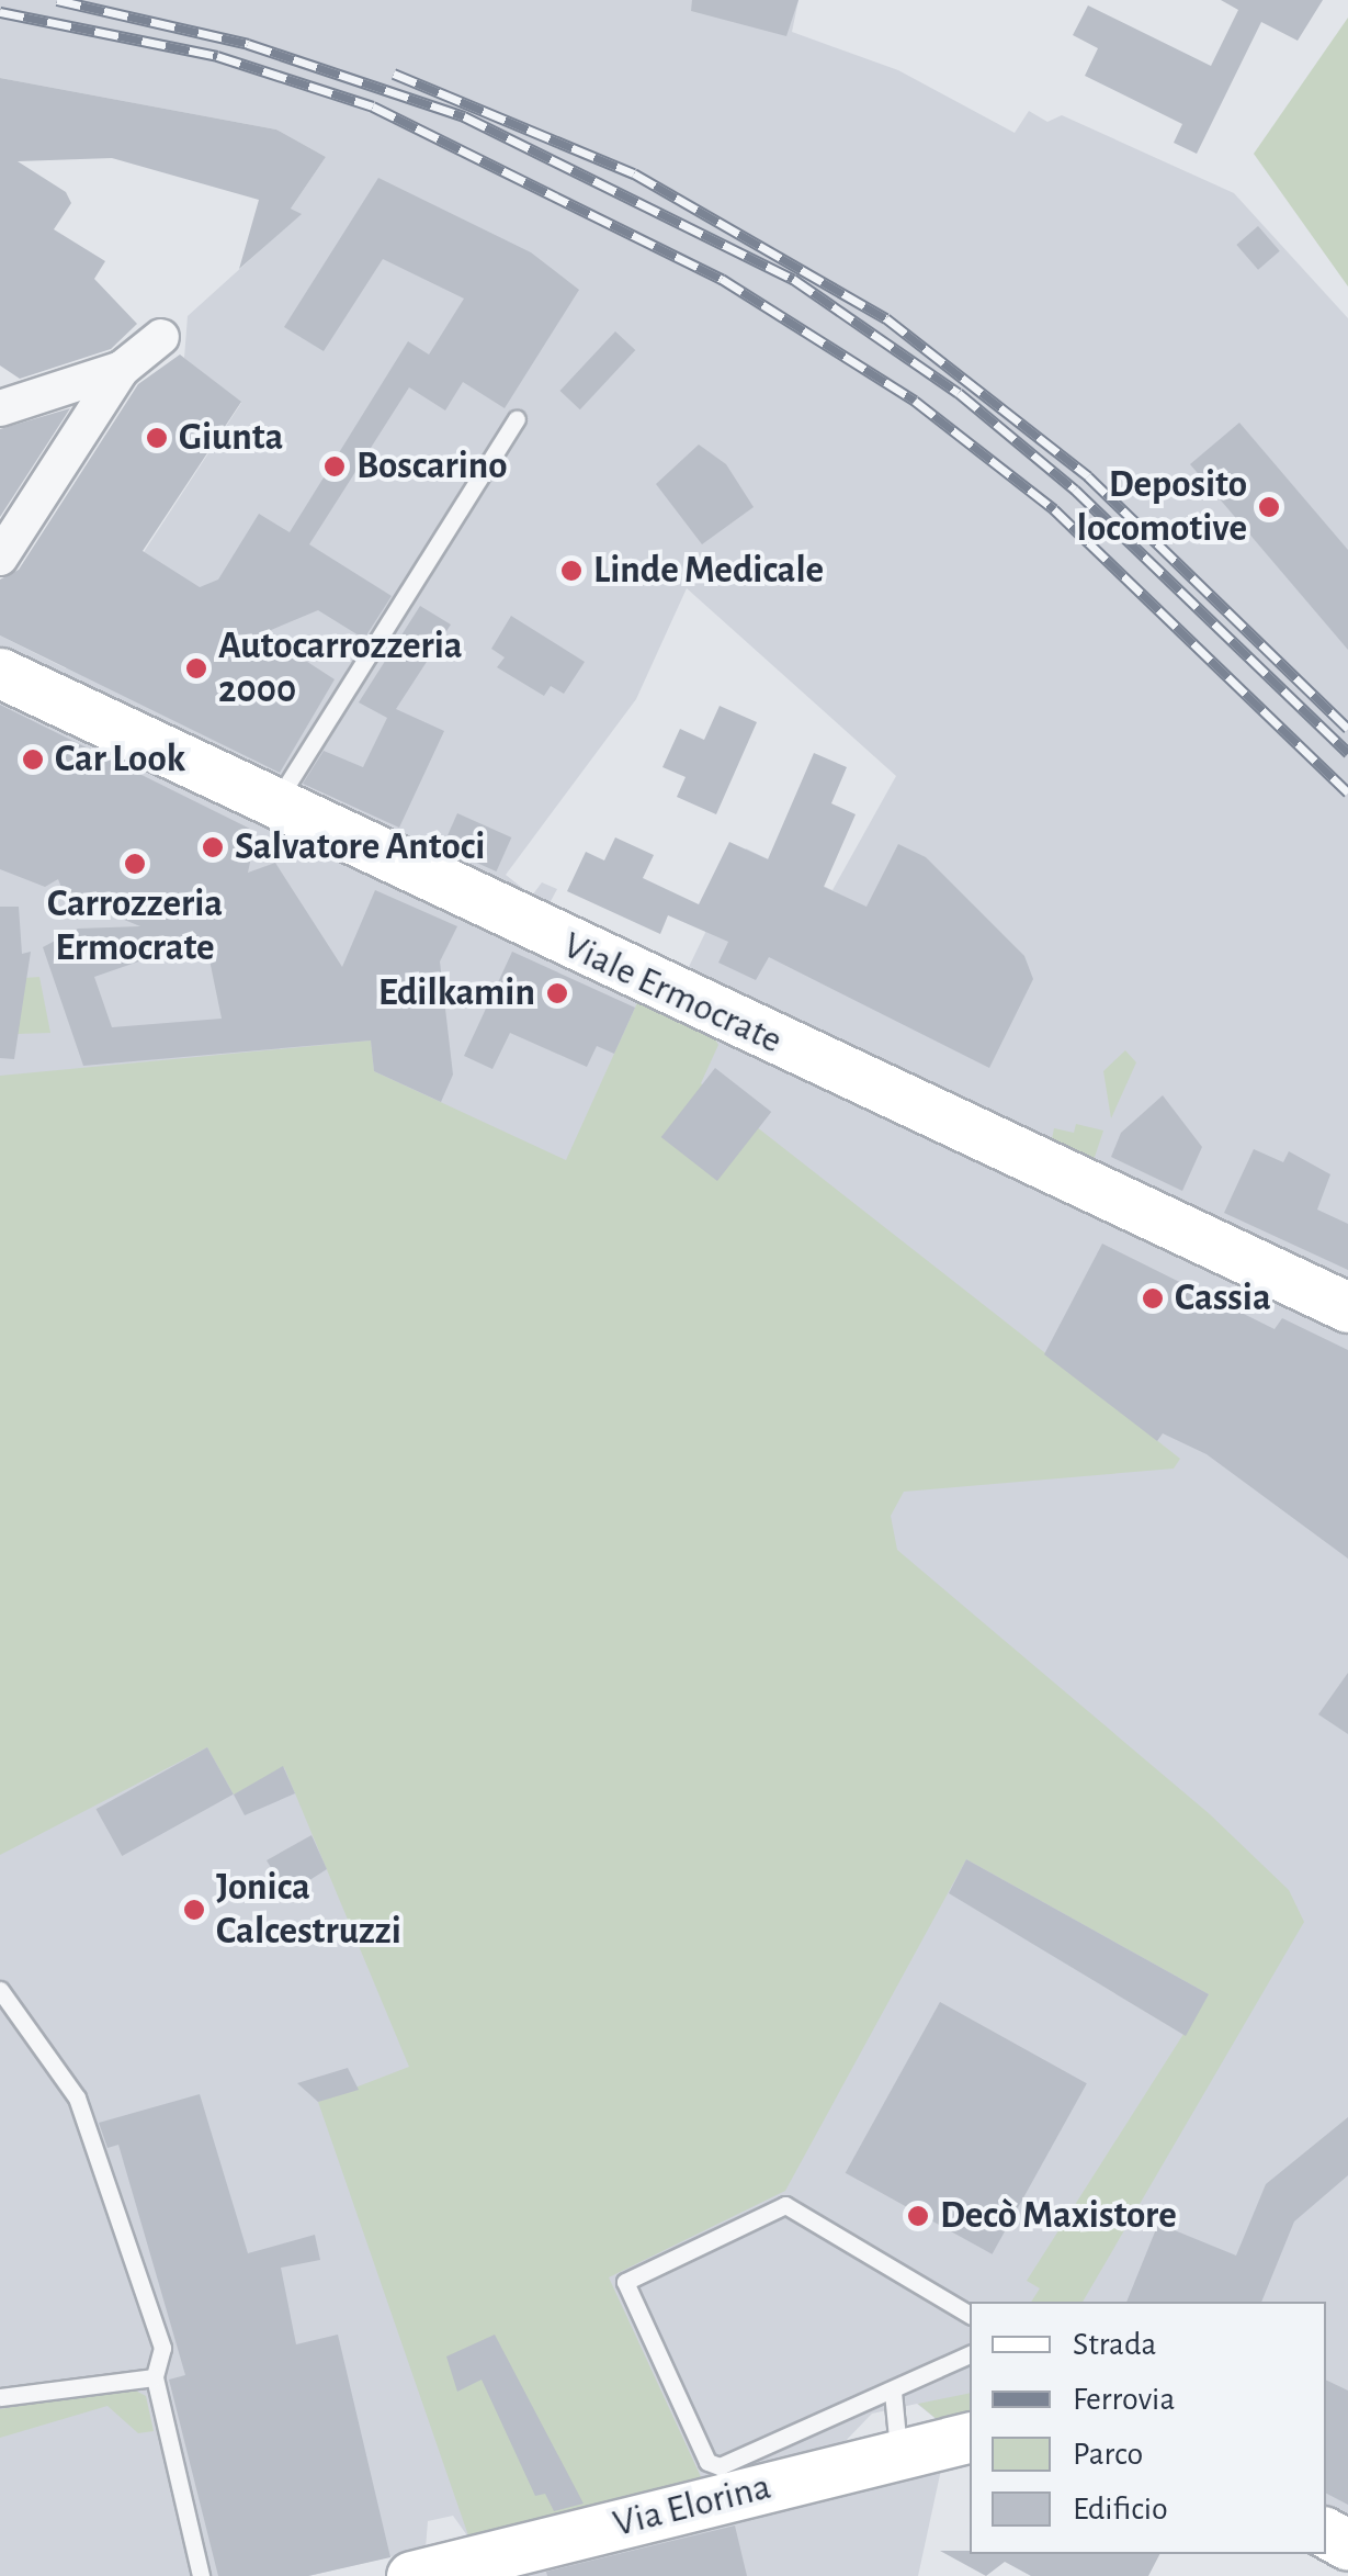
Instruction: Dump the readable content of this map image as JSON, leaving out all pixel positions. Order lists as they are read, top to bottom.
{
  "streets": {
    "main road": ["Viale Ermocrate", "Via Elorina"]
  },
  "places": [
    "Giunta",
    "Boscarino",
    "Deposito locomotive",
    "Linde Medicale",
    "Autocarrozzeria 2000",
    "Car Look",
    "Salvatore Antoci",
    "Carrozzeria Ermocrate",
    "Edilkamin",
    "Cassia",
    "Jonica Calcestruzzi",
    "Decò Maxistore"
  ],
  "legend": [
    "Strada",
    "Ferrovia",
    "Parco",
    "Edificio"
  ]
}
